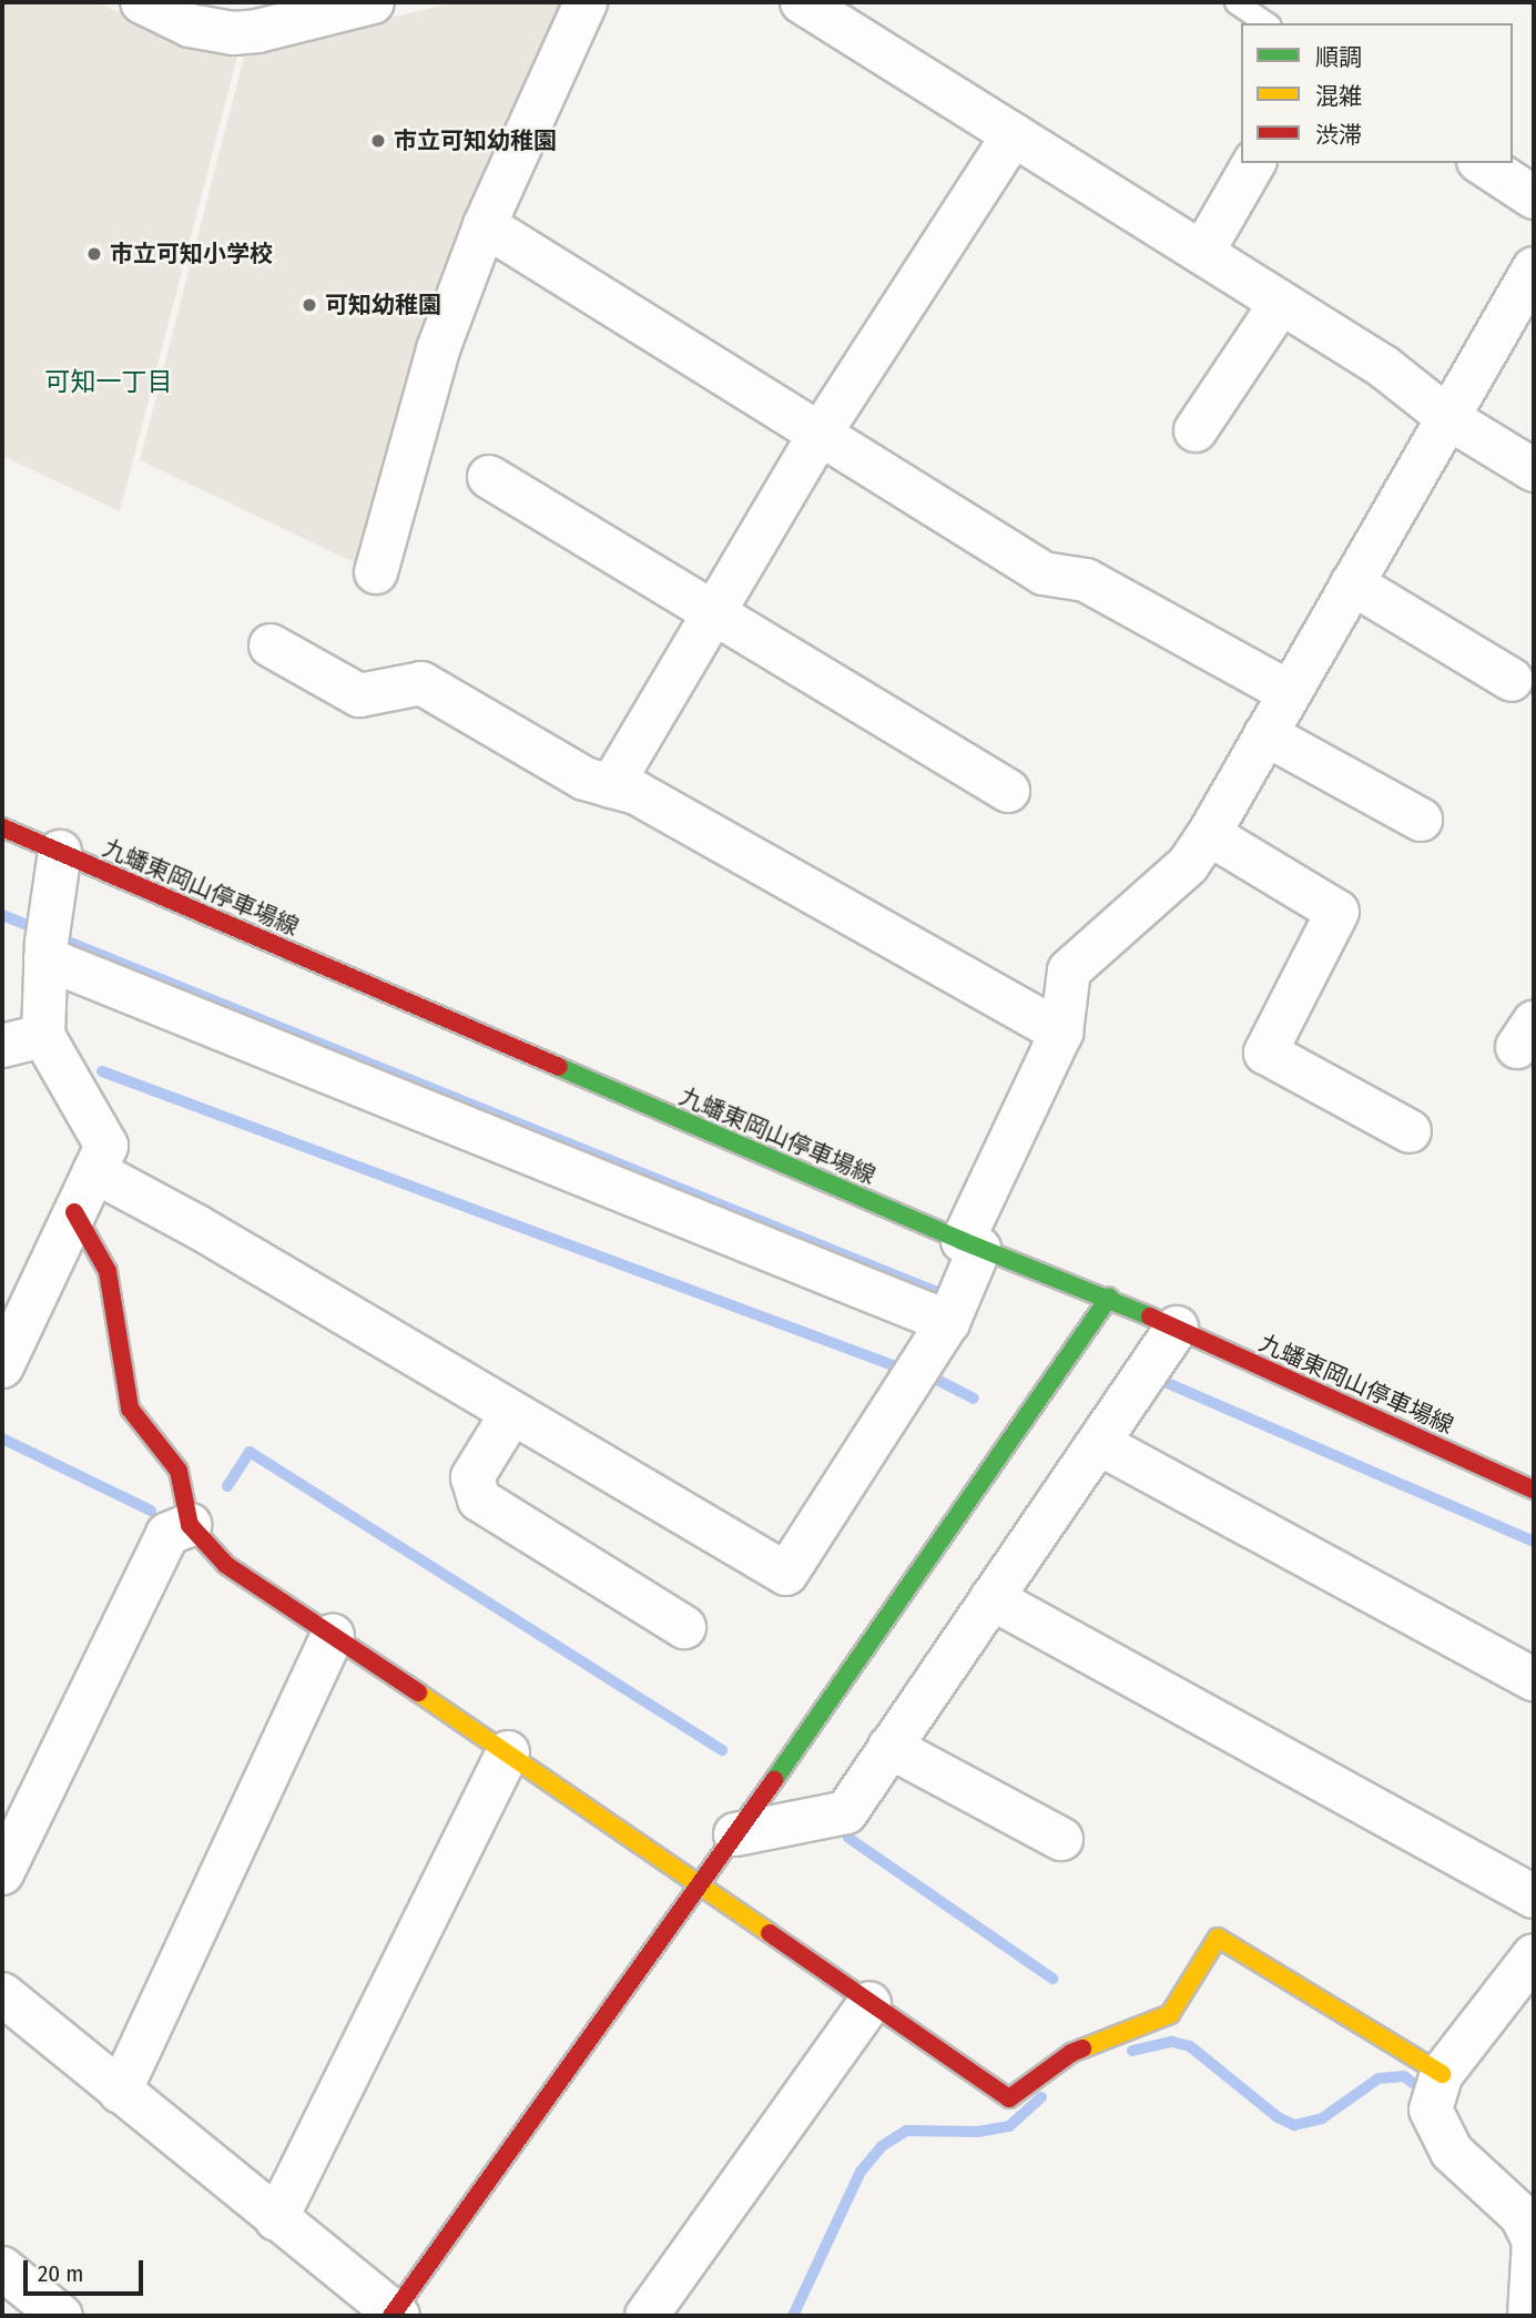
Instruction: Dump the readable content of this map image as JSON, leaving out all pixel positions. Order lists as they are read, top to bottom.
{
  "streets": {
    "street": ["九蟠東岡山停車場線"]
  },
  "districts": ["可知一丁目"],
  "places": ["市立可知幼稚園", "市立可知小学校", "可知幼稚園"],
  "legend": ["順調", "混雑", "渋滞"],
  "scale_bar": "20 m"
}
